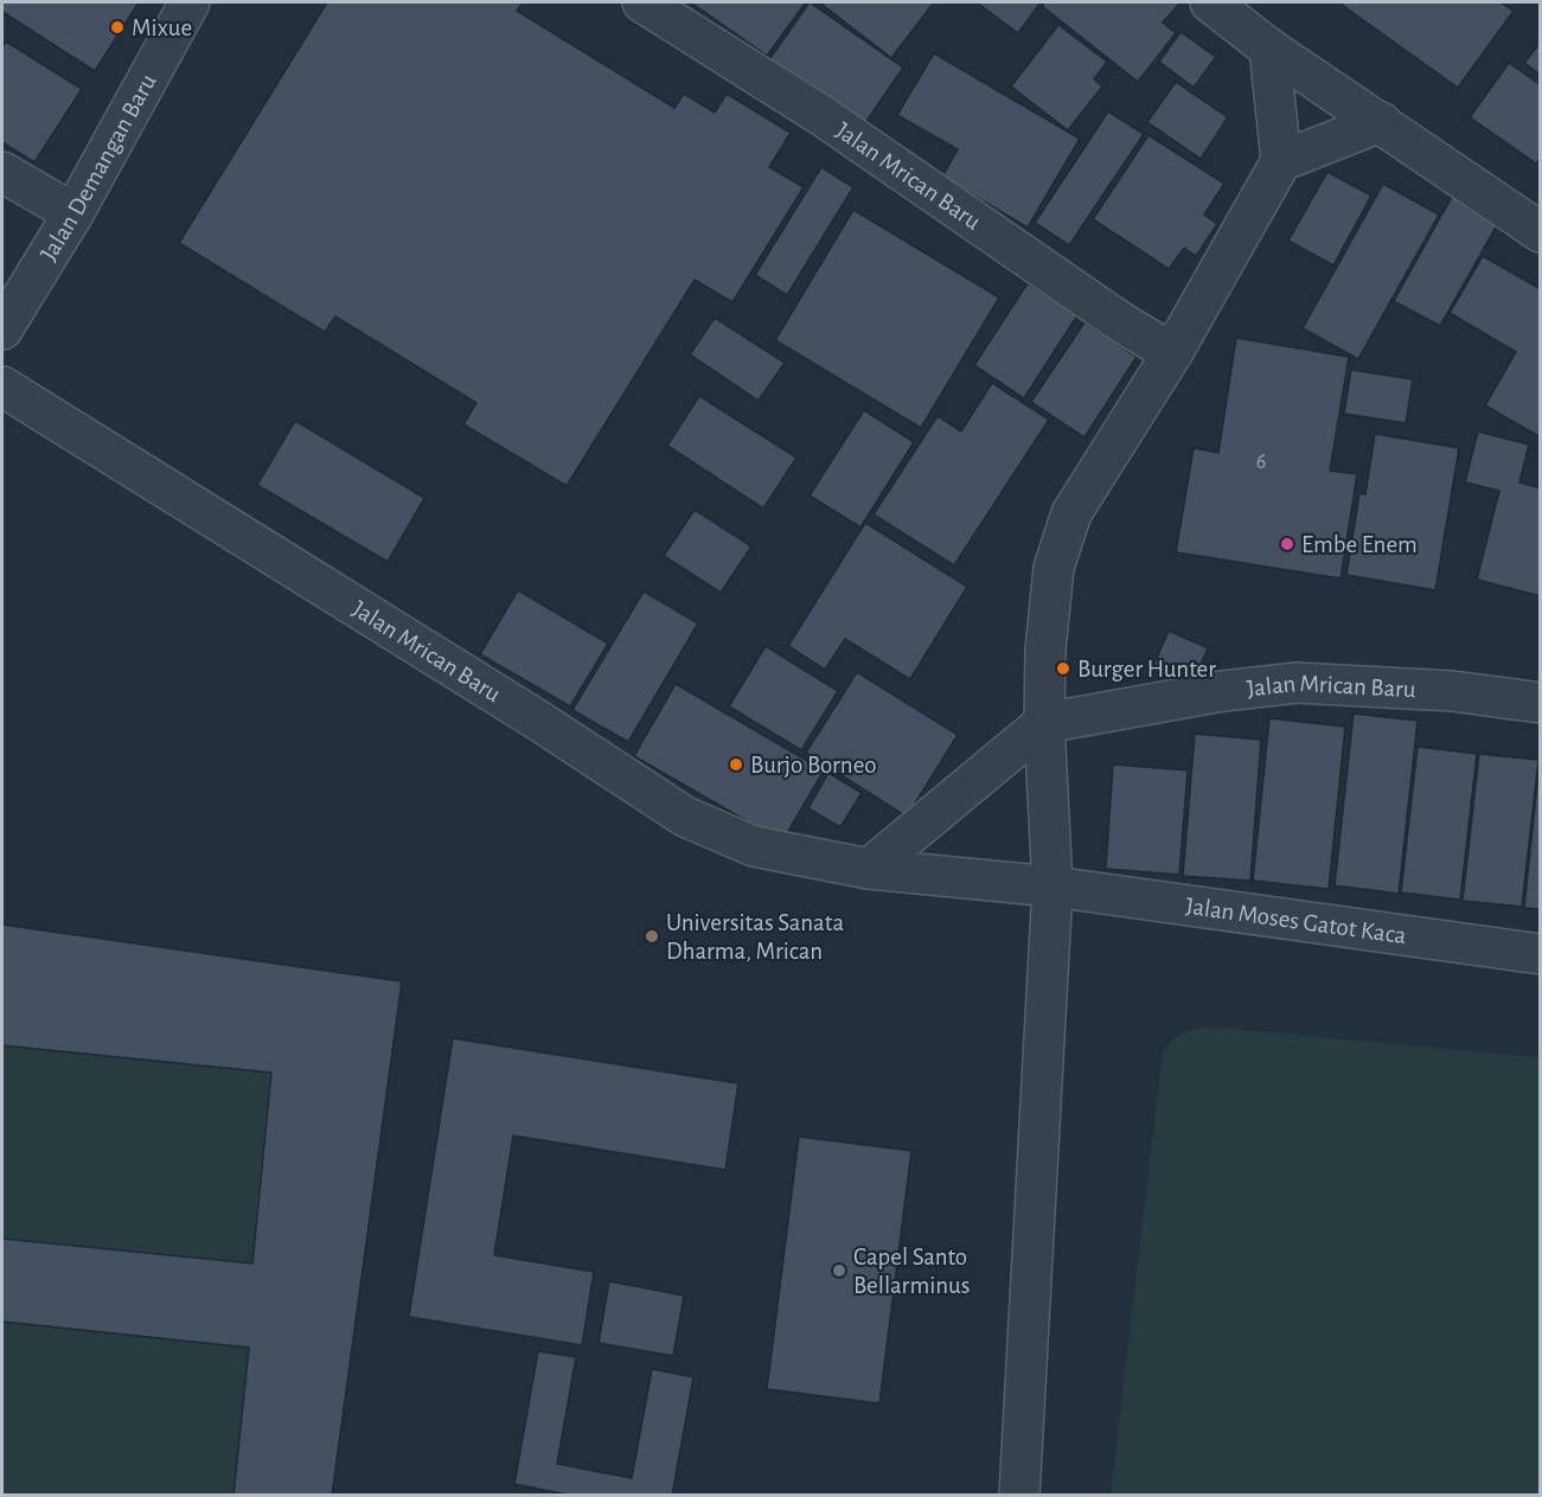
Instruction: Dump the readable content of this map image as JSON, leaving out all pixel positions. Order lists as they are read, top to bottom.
{
  "streets": {
    "street": ["Jalan Demangan Baru", "Jalan Mrican Baru", "Jalan Moses Gatot Kaca"]
  },
  "crossings": [
    ["Jalan Mrican Baru", "Jalan Moses Gatot Kaca"]
  ],
  "places": [
    "Mixue",
    "Embe Enem",
    "Burger Hunter",
    "Burjo Borneo",
    "Universitas Sanata Dharma, Mrican",
    "Capel Santo Bellarminus"
  ],
  "house_numbers": ["6"]
}
